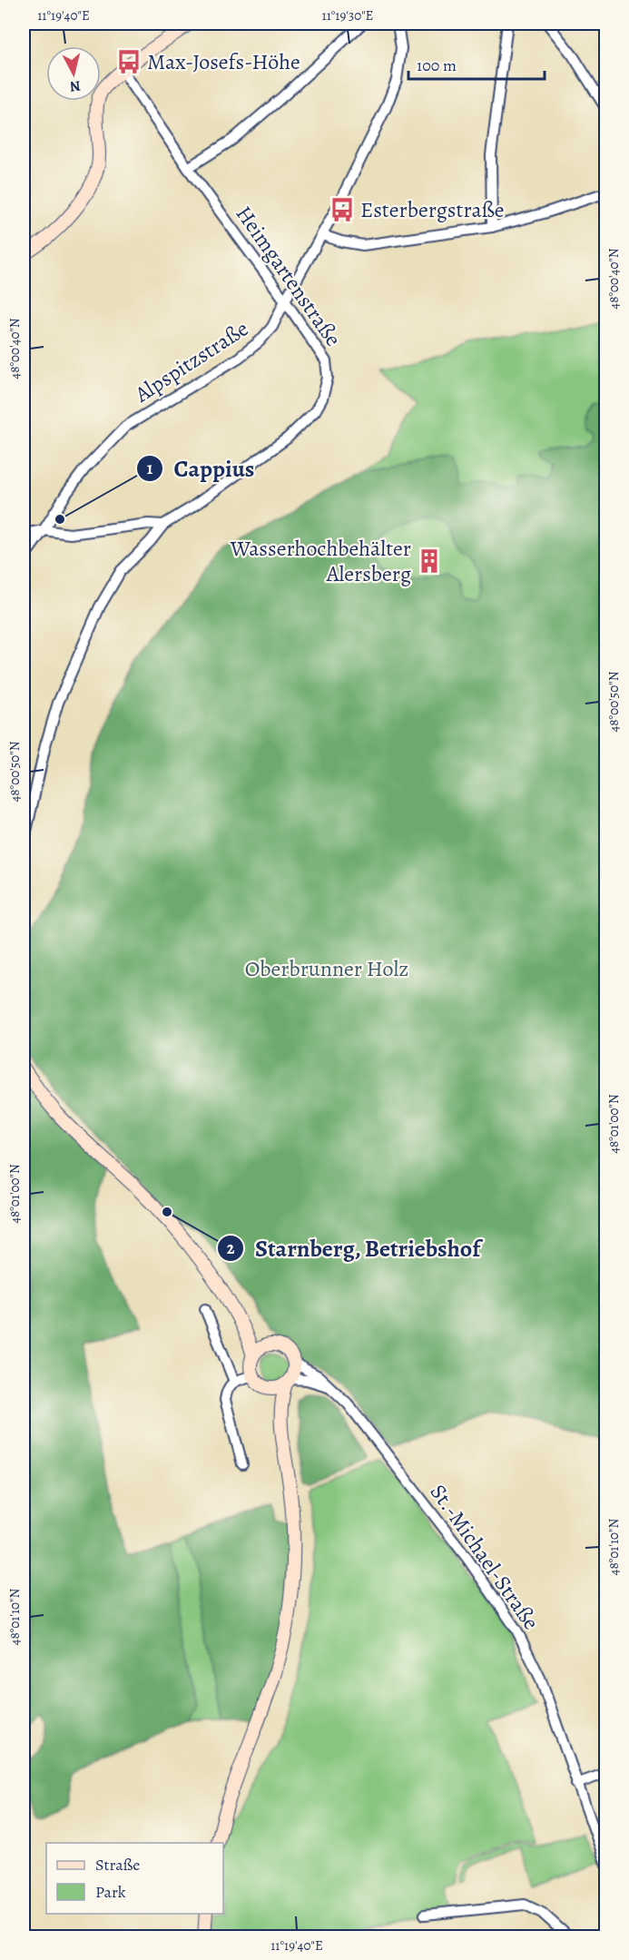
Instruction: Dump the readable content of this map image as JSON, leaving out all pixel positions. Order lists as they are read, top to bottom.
{
  "streets": {
    "street": ["Heimgartenstraße", "Alpspitzstraße", "St.-Michael-Straße"]
  },
  "crossings": [
    ["Heimgartenstraße", "Alpspitzstraße"]
  ],
  "parks": ["Oberbrunner Holz"],
  "places": {
    "bus stop": ["Max-Josefs-Höhe", "Esterbergstraße"],
    "other": ["Cappius", "Starnberg, Betriebshof"],
    "building": ["Wasserhochbehälter Alersberg"]
  },
  "legend": ["Straße", "Park"],
  "scale_bar": "100 m",
  "north": "bottom",
  "coordinates": [
    "11°19'40\"E",
    "11°19'30\"E",
    "48°00'40\"N",
    "48°00'50\"N",
    "48°01'00\"N",
    "48°01'10\"N"
  ]
}
